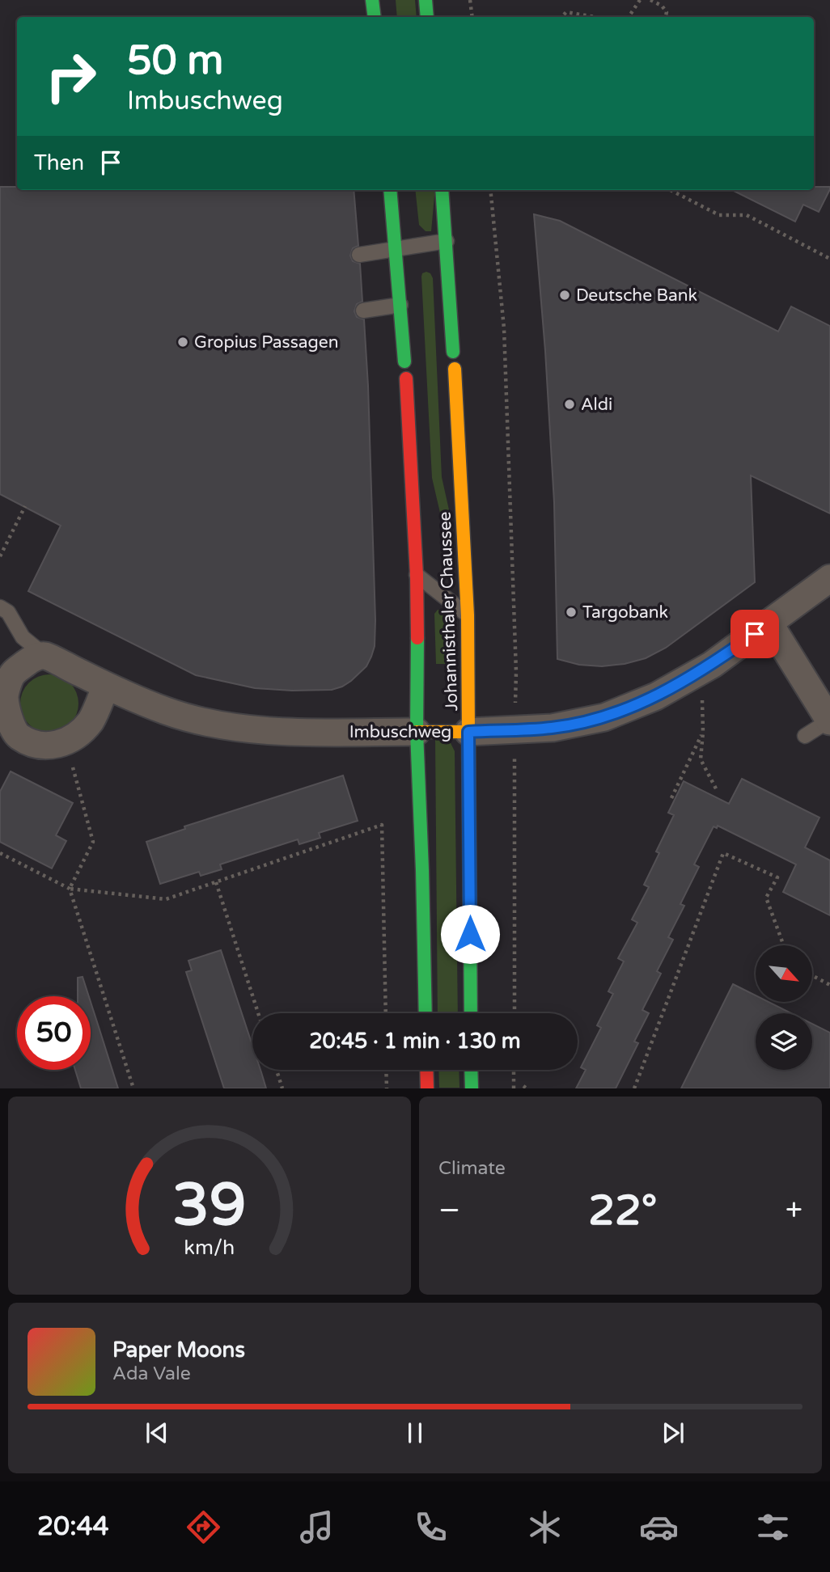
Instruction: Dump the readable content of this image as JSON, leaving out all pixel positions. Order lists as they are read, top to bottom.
{
  "streets": {
    "main road": ["Johannisthaler Chaussee", "Imbuschweg"]
  },
  "crossings": [
    ["Johannisthaler Chaussee", "Imbuschweg"]
  ],
  "places": [
    "Deutsche Bank",
    "Gropius Passagen",
    "Aldi",
    "Targobank"
  ],
  "north": "bottom right",
  "page": {
    "turn": ["50 m", "Imbuschweg"],
    "then": "Then",
    "limit": "50",
    "trip": "20:45 · 1 min · 130 m",
    "tile": "Climate",
    "heat": ["−", "22°", "+"],
    "song": ["Paper Moons", "Ada Vale"],
    "tabs": "20:44",
    "gauge": ["39", "km/h"]
  }
}
